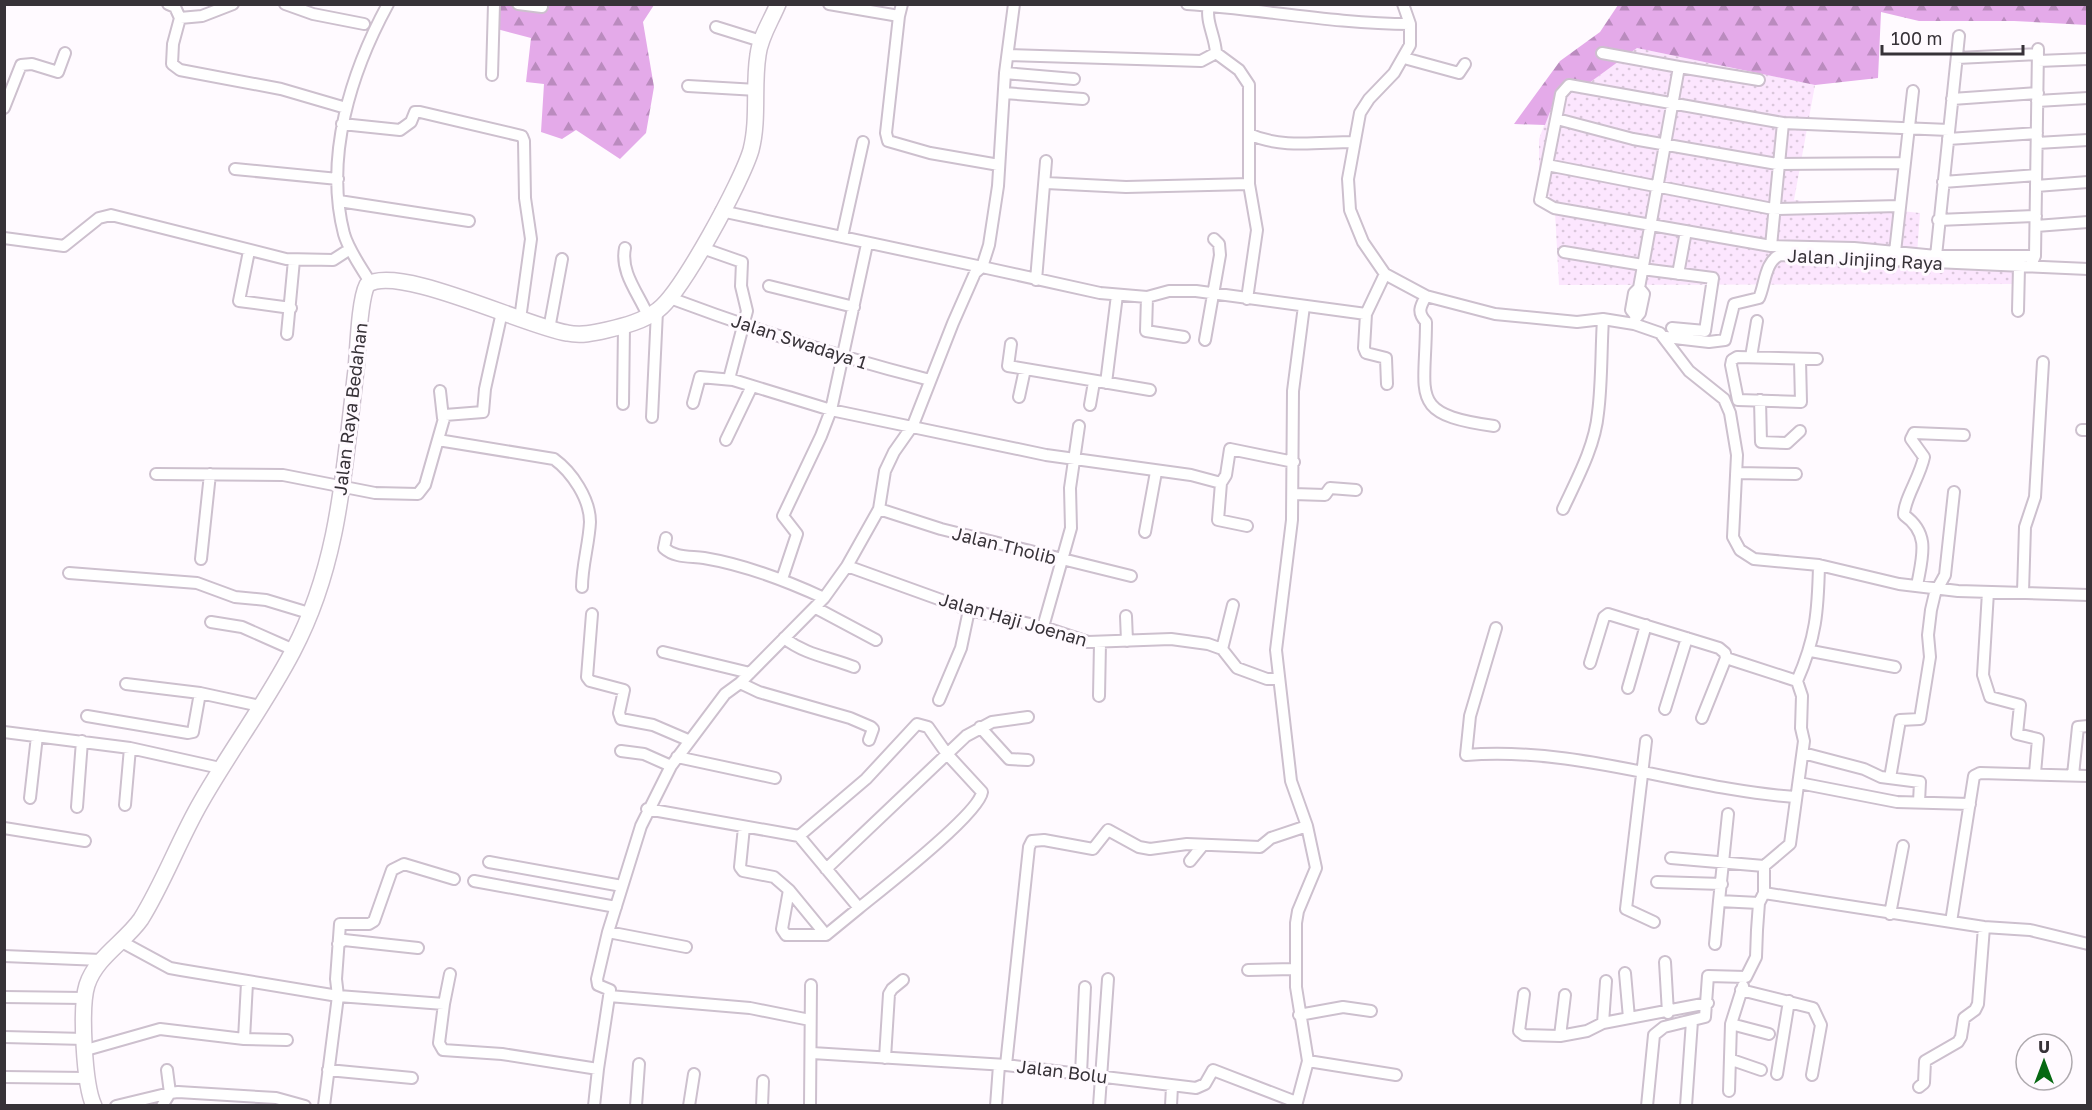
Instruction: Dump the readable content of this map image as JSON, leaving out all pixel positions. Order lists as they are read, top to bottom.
{
  "streets": {
    "street": [
      "Jalan Jinjing Raya",
      "Jalan Swadaya 1",
      "Jalan Raya Bedahan",
      "Jalan Tholib",
      "Jalan Haji Joenan",
      "Jalan Bolu"
    ]
  },
  "scale_bar": "100 m",
  "north": "top"
}
